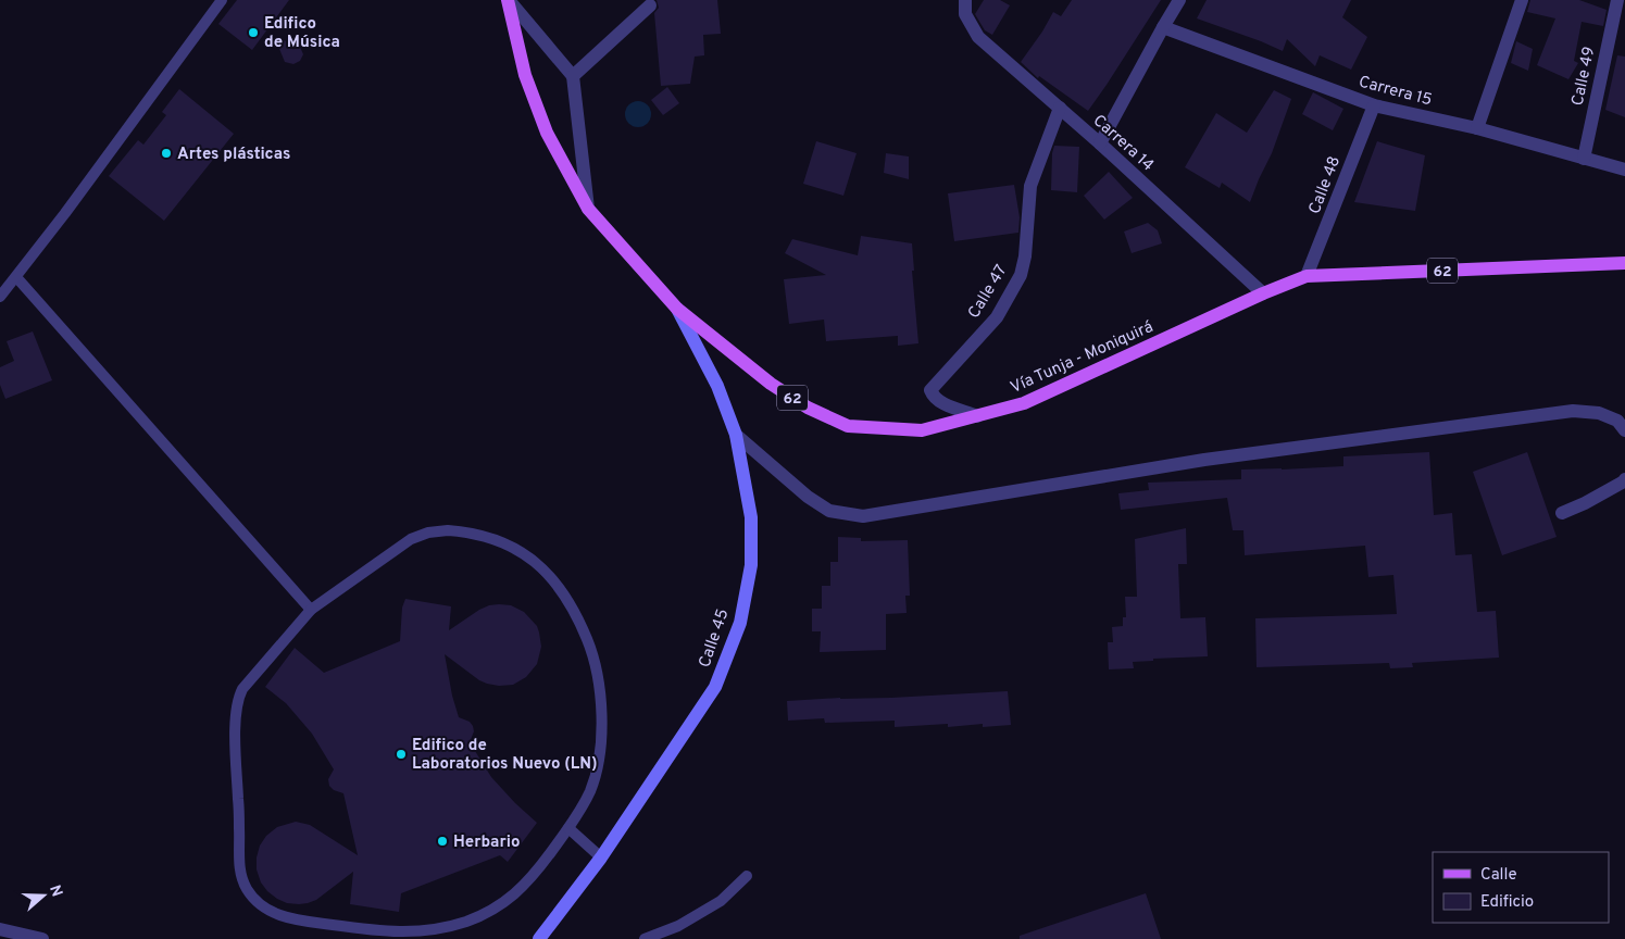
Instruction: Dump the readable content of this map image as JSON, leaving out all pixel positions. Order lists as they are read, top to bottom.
{
  "streets": {
    "main road": ["62", "Vía Tunja - Moniquirá"],
    "street": [
      "Calle 49",
      "Carrera 15",
      "Carrera 14",
      "Calle 48",
      "Calle 47",
      "Calle 45"
    ]
  },
  "crossings": [
    ["Calle 49", "Carrera 15"],
    ["Carrera 15", "Calle 48"],
    ["Carrera 14", "Calle 47"],
    ["Carrera 14", "Vía Tunja - Moniquirá"],
    ["Calle 48", "Vía Tunja - Moniquirá"],
    ["Calle 47", "Vía Tunja - Moniquirá"],
    ["Vía Tunja - Moniquirá", "Calle 45"]
  ],
  "places": [
    "Edifico de Música",
    "Artes plásticas",
    "Edifico de Laboratorios Nuevo (LN)",
    "Herbario"
  ],
  "legend": ["Calle", "Edificio"],
  "north": "right"
}
